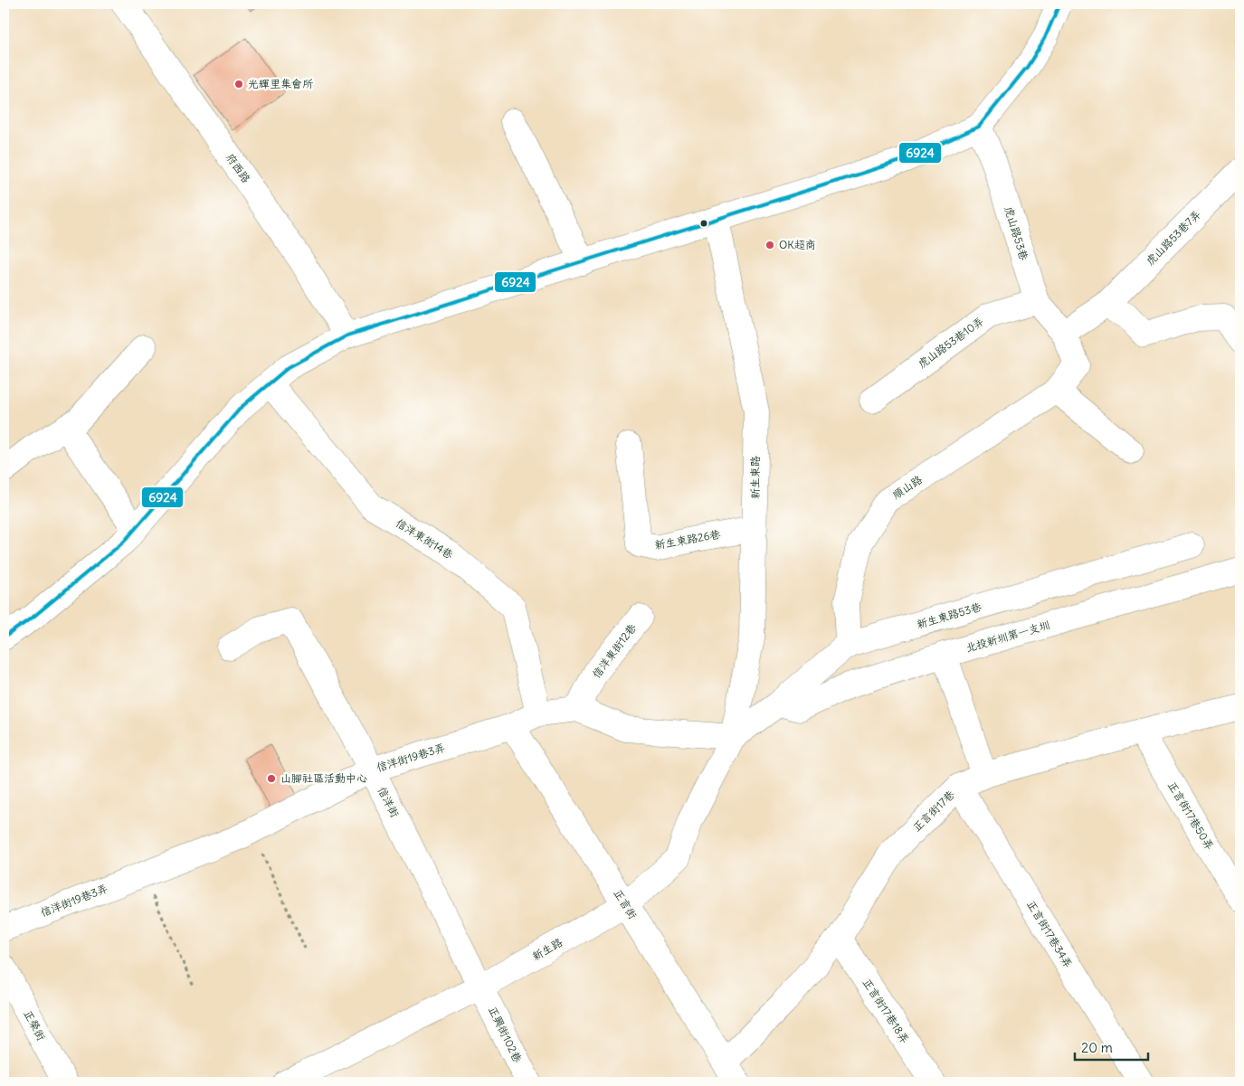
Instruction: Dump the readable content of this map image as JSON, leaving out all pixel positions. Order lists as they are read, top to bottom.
{
  "streets": {
    "street": [
      "府西路",
      "虎山路53巷",
      "虎山路53巷7弄",
      "虎山路53巷10弄",
      "新生東路",
      "順山路",
      "信洋東街14巷",
      "新生東路26巷",
      "新生東路53巷",
      "北投新圳第一支圳",
      "信洋東街12巷",
      "信洋街19巷3弄",
      "信洋街",
      "正言街17巷",
      "正言街17巷50弄",
      "正言街",
      "正言街17巷34弄",
      "新生路",
      "正言街17巷18弄",
      "正榮街",
      "正興街102巷"
    ]
  },
  "crossings": [
    ["虎山路53巷", "虎山路53巷10弄"],
    ["虎山路53巷", "順山路"],
    ["新生東路", "新生東路26巷"],
    ["新生東路", "新生東路53巷"],
    ["新生東路", "信洋街19巷3弄"],
    ["新生東路", "新生路"],
    ["順山路", "新生東路53巷"],
    ["信洋東街14巷", "信洋街19巷3弄"],
    ["新生東路53巷", "北投新圳第一支圳"],
    ["新生東路53巷", "信洋街19巷3弄"],
    ["新生東路53巷", "新生路"],
    ["信洋東街12巷", "信洋街19巷3弄"],
    ["信洋街19巷3弄", "信洋街"],
    ["信洋街19巷3弄", "正言街"],
    ["信洋街19巷3弄", "新生路"],
    ["信洋街", "新生路"],
    ["信洋街", "正興街102巷"],
    ["正言街17巷", "正言街17巷50弄"],
    ["正言街17巷", "正言街"],
    ["正言街17巷", "正言街17巷34弄"],
    ["正言街17巷", "正言街17巷18弄"],
    ["正言街", "新生路"],
    ["新生路", "正興街102巷"]
  ],
  "places": ["光輝里集會所", "OK超商", "山腳社區活動中心"],
  "lines": ["transit line 6924"],
  "scale_bar": "20 m"
}
